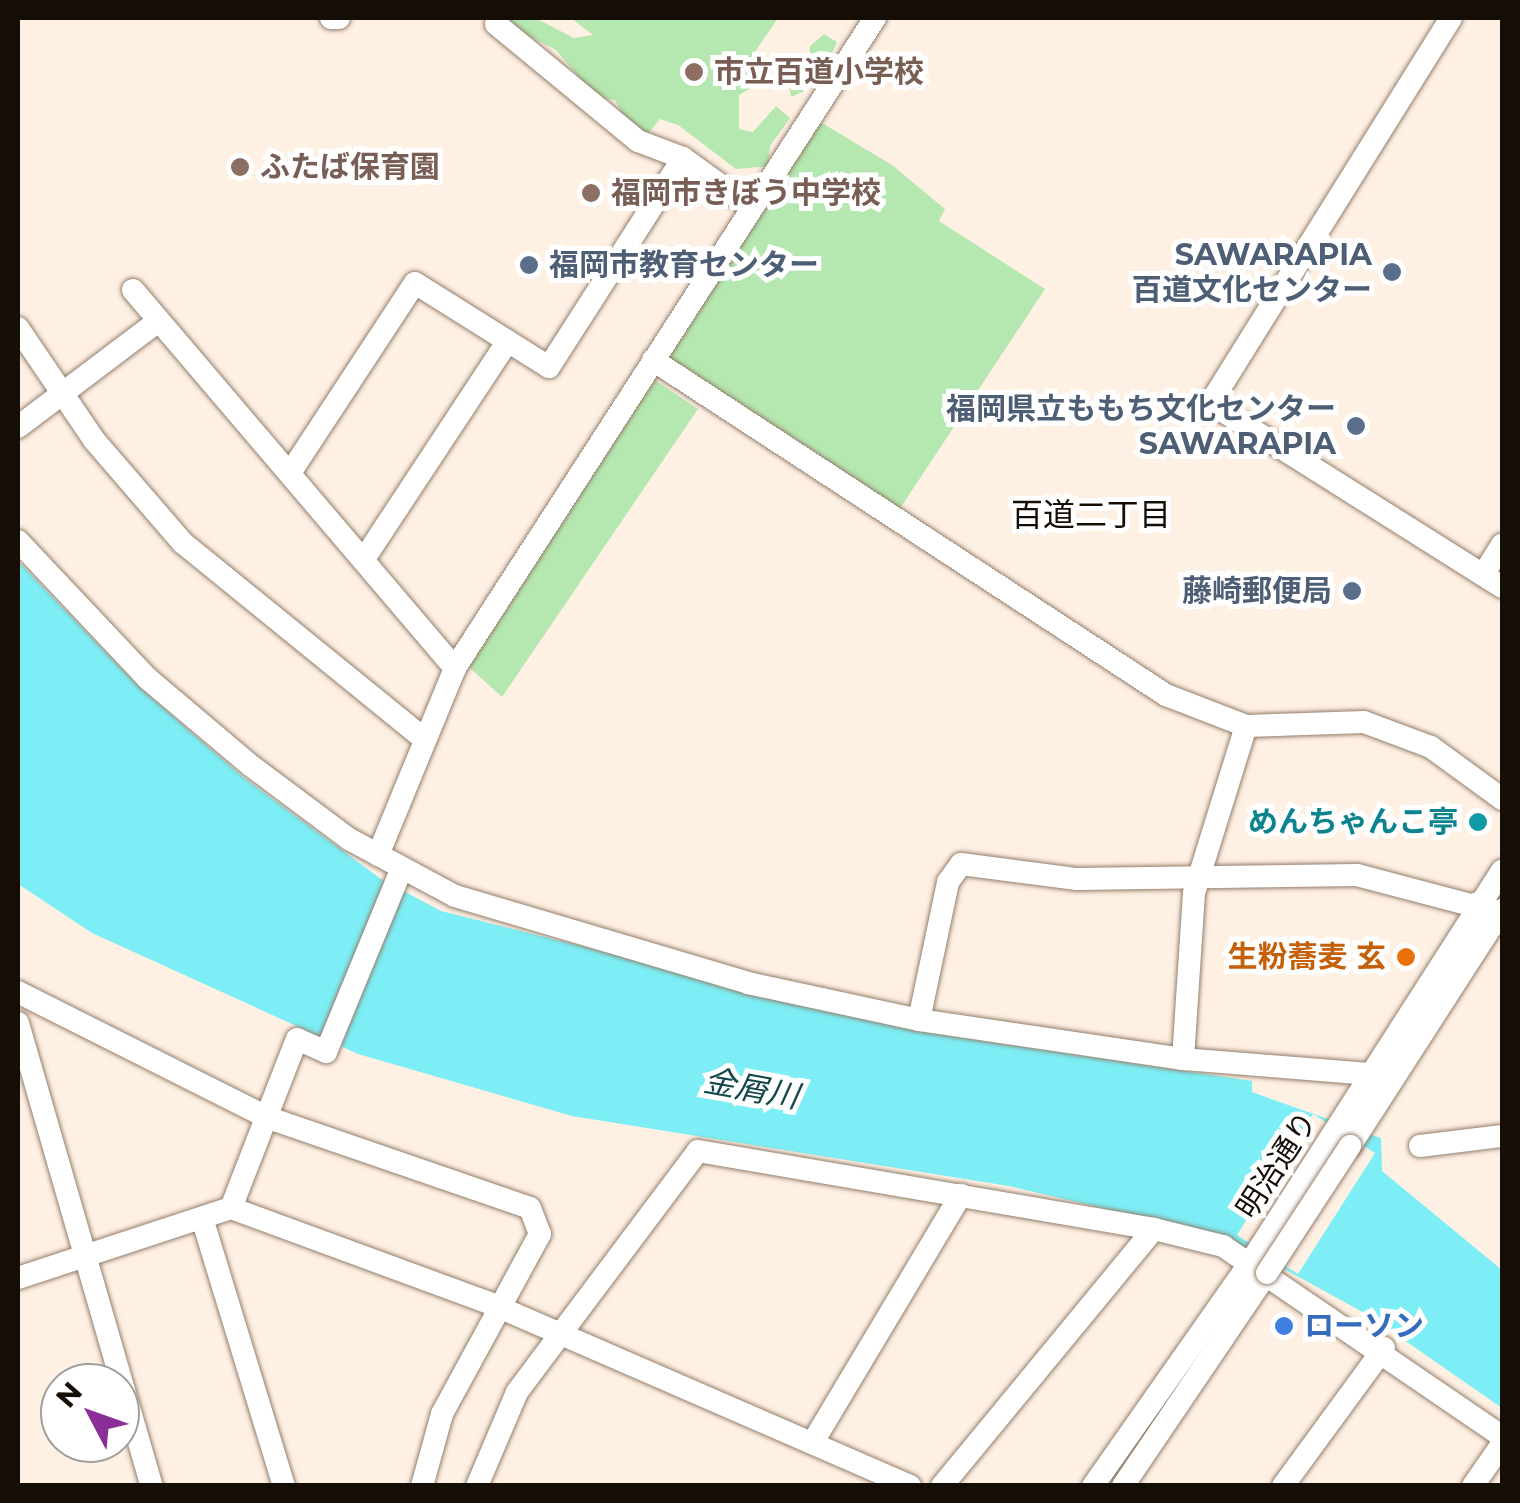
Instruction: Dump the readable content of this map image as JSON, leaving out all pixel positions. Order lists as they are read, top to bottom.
{
  "streets": {
    "street": ["明治通り"]
  },
  "districts": ["百道二丁目"],
  "water": ["金屑川"],
  "places": [
    "市立百道小学校",
    "ふたば保育園",
    "福岡市きぼう中学校",
    "福岡市教育センター",
    "SAWARAPIA 百道文化センター",
    "福岡県立ももち文化センター SAWARAPIA",
    "藤崎郵便局",
    "めんちゃんこ亭",
    "生粉蕎麦 玄",
    "ローソン"
  ],
  "north": "top left"
}
